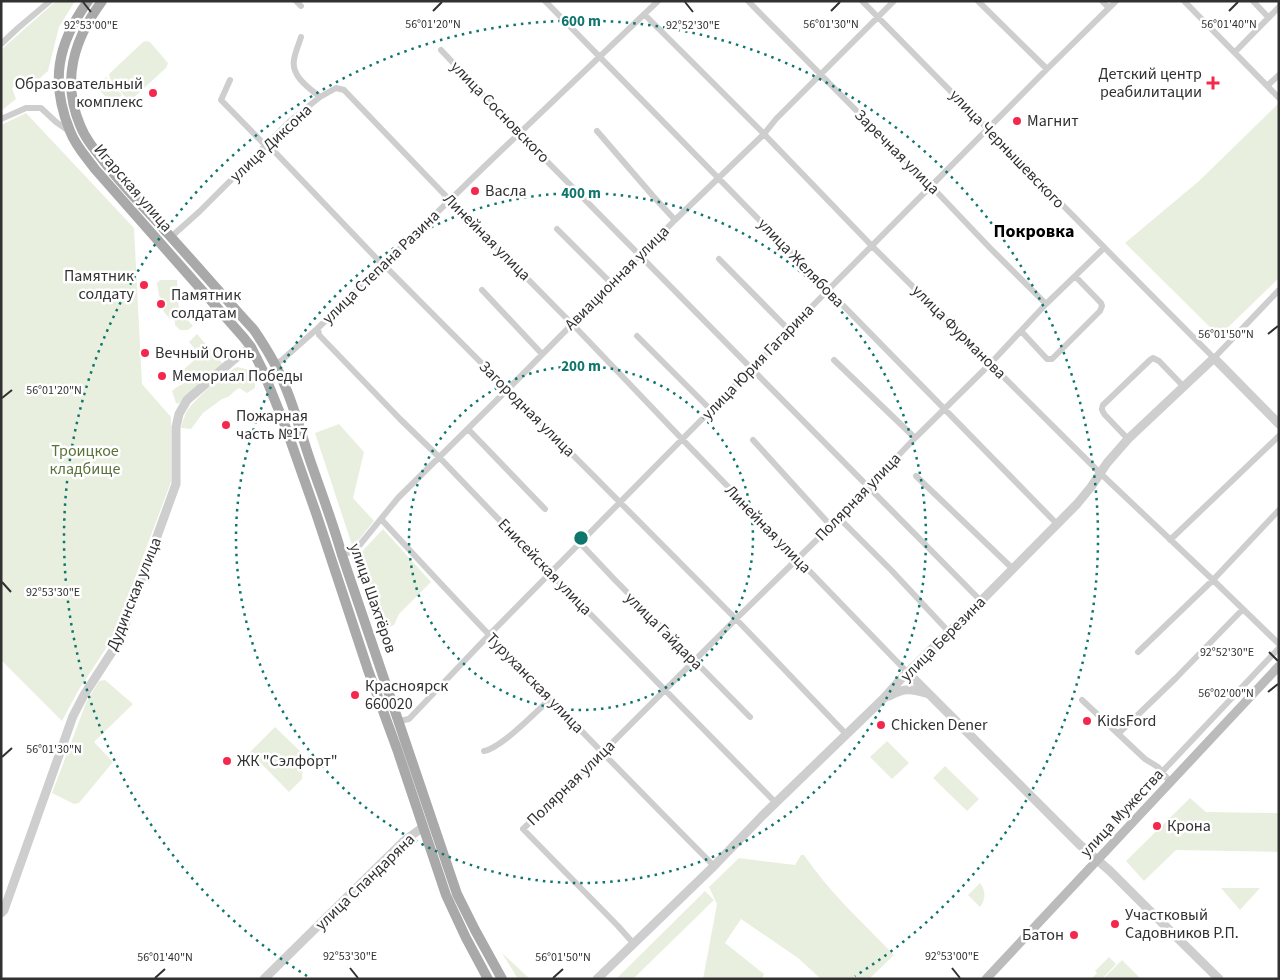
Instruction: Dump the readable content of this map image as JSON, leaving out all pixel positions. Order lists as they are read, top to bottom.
{
  "streets": {
    "main road": ["Игарская улица", "улица Шахтёров", "улица Мужества"],
    "street": [
      "улица Сосновского",
      "улица Диксона",
      "улица Чернышевского",
      "Заречная улица",
      "Линейная улица",
      "улица Желябова",
      "улица Степана Разина",
      "Авиационная улица",
      "улица Фурманова",
      "улица Юрия Гагарина",
      "Загородная улица",
      "Полярная улица",
      "Енисейская улица",
      "Дудинская улица",
      "улица Гайдара",
      "улица Березина",
      "Туруханская улица",
      "улица Спандаряна"
    ]
  },
  "crossings": [
    ["улица Сосновского", "улица Степана Разина"],
    ["улица Сосновского", "Авиационная улица"],
    ["улица Сосновского", "улица Юрия Гагарина"],
    ["улица Сосновского", "Полярная улица"],
    ["улица Сосновского", "улица Березина"],
    ["улица Диксона", "Игарская улица"],
    ["улица Диксона", "Линейная улица"],
    ["улица Диксона", "Загородная улица"],
    ["улица Чернышевского", "Авиационная улица"],
    ["улица Чернышевского", "улица Юрия Гагарина"],
    ["улица Чернышевского", "Полярная улица"],
    ["улица Чернышевского", "улица Березина"],
    ["Заречная улица", "Авиационная улица"],
    ["Заречная улица", "улица Юрия Гагарина"],
    ["Заречная улица", "Полярная улица"],
    ["Игарская улица", "улица Степана Разина"],
    ["Игарская улица", "Дудинская улица"],
    ["Игарская улица", "улица Шахтёров"],
    ["Линейная улица", "улица Степана Разина"],
    ["Линейная улица", "Авиационная улица"],
    ["Линейная улица", "улица Юрия Гагарина"],
    ["Линейная улица", "Полярная улица"],
    ["Линейная улица", "улица Березина"],
    ["Линейная улица", "улица Мужества"],
    ["улица Желябова", "улица Степана Разина"],
    ["улица Желябова", "Авиационная улица"],
    ["улица Желябова", "улица Юрия Гагарина"],
    ["улица Желябова", "Полярная улица"],
    ["улица Желябова", "улица Березина"],
    ["улица Степана Разина", "улица Фурманова"],
    ["улица Степана Разина", "Загородная улица"],
    ["улица Степана Разина", "Енисейская улица"],
    ["улица Степана Разина", "улица Шахтёров"],
    ["Авиационная улица", "улица Фурманова"],
    ["Авиационная улица", "Загородная улица"],
    ["Авиационная улица", "Енисейская улица"],
    ["Авиационная улица", "улица Шахтёров"],
    ["Авиационная улица", "Туруханская улица"],
    ["улица Фурманова", "улица Юрия Гагарина"],
    ["улица Фурманова", "Полярная улица"],
    ["улица Фурманова", "улица Березина"],
    ["улица Юрия Гагарина", "Загородная улица"],
    ["улица Юрия Гагарина", "Енисейская улица"],
    ["улица Юрия Гагарина", "улица Шахтёров"],
    ["улица Юрия Гагарина", "улица Гайдара"],
    ["улица Юрия Гагарина", "Туруханская улица"],
    ["Загородная улица", "Полярная улица"],
    ["Загородная улица", "улица Березина"],
    ["Полярная улица", "Енисейская улица"],
    ["Полярная улица", "улица Гайдара"],
    ["Полярная улица", "улица Березина"],
    ["Полярная улица", "Туруханская улица"],
    ["Енисейская улица", "улица Березина"],
    ["улица Шахтёров", "улица Спандаряна"],
    ["улица Березина", "Туруханская улица"]
  ],
  "districts": ["Покровка"],
  "parks": ["Троицкое кладбище"],
  "places": {
    "health": ["Детский центр реабилитации"],
    "other": [
      "Образовательный комплекс",
      "Магнит",
      "Васла",
      "Памятник солдату",
      "Памятник солдатам",
      "Вечный Огонь",
      "Мемориал Победы",
      "Пожарная часть №17",
      "Красноярск 660020",
      "KidsFord",
      "Chicken Dener",
      "ЖК \"Сэлфорт\"",
      "Крона",
      "Участковый Садовников Р.П.",
      "Батон"
    ]
  },
  "coordinates": [
    "56°01'20\"N",
    "56°01'30\"N",
    "56°01'40\"N",
    "92°53'00\"E",
    "92°52'30\"E",
    "56°01'50\"N",
    "92°53'30\"E",
    "56°02'00\"N"
  ],
  "rings": ["600 m", "400 m", "200 m"]
}
